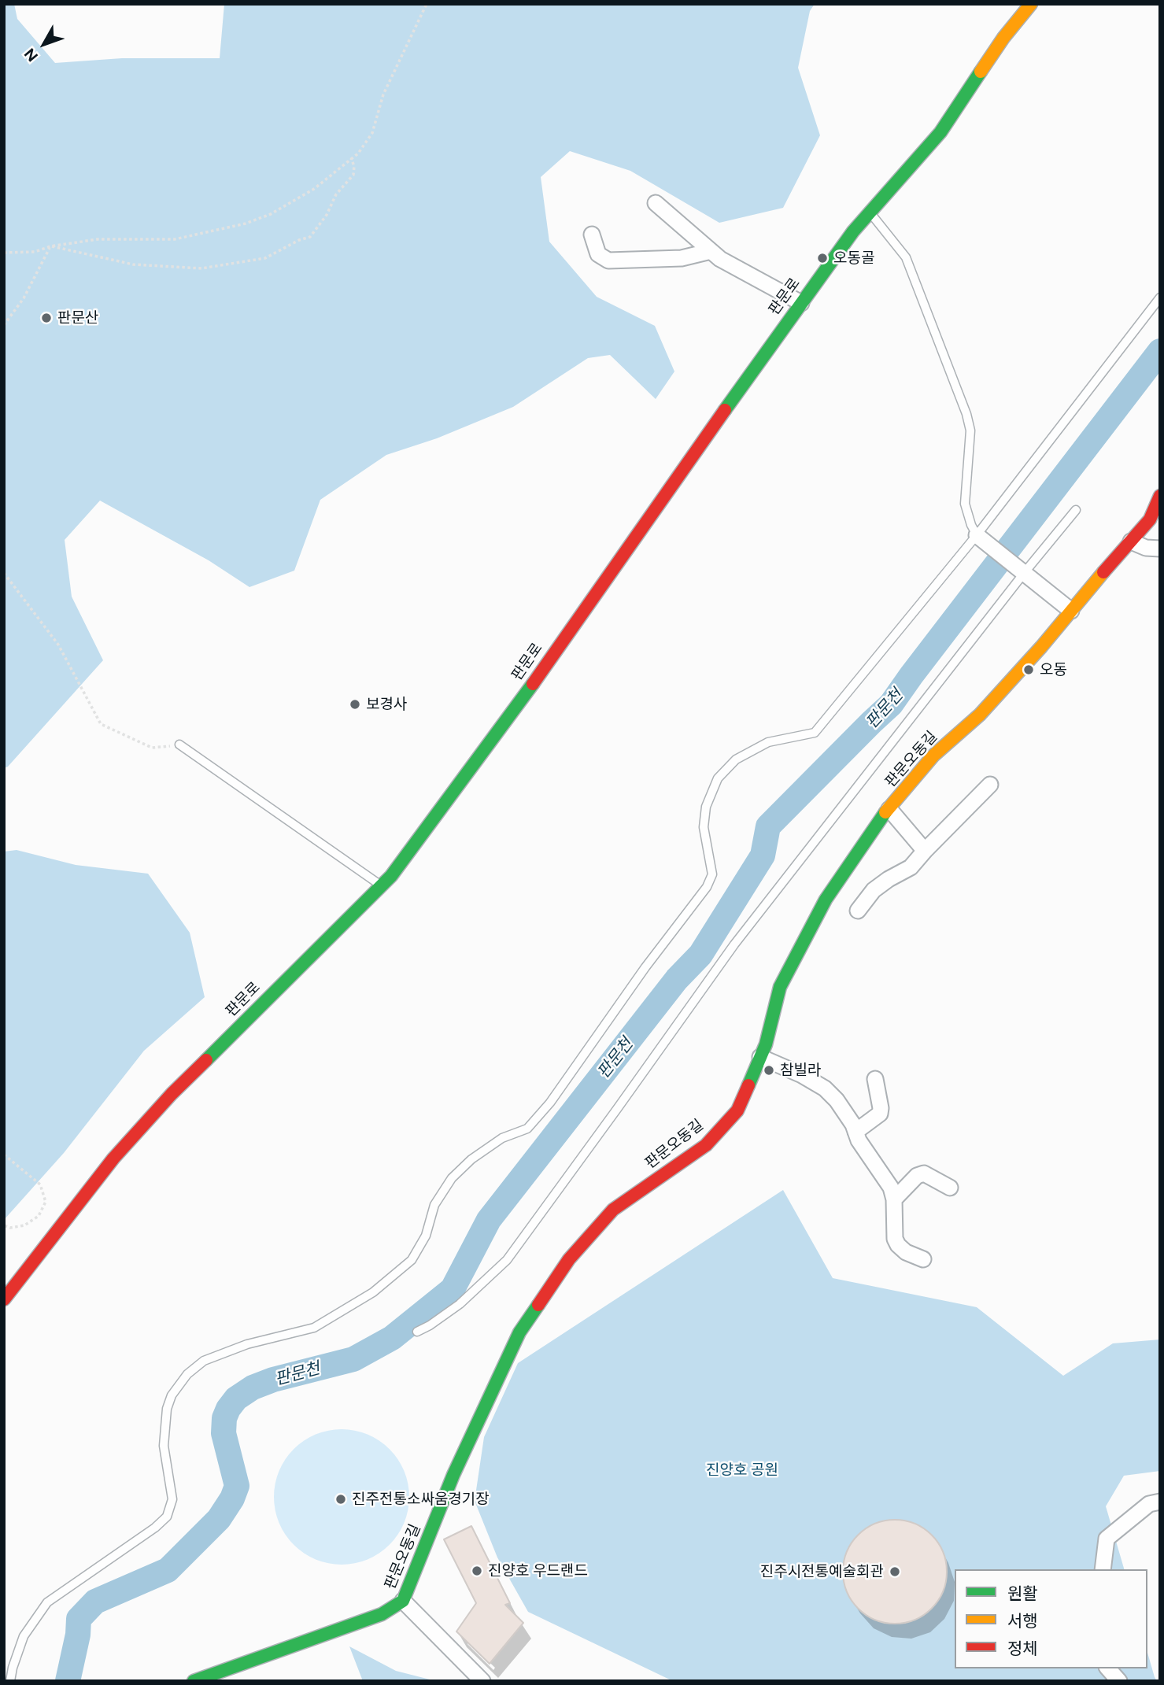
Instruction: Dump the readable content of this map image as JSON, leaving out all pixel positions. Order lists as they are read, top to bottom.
{
  "streets": {
    "street": ["판문로", "판문오동길"]
  },
  "water": ["판문천"],
  "parks": ["진양호 공원"],
  "places": [
    "오동골",
    "판문산",
    "오동",
    "보경사",
    "참빌라",
    "진주전통소싸움경기장",
    "진양호 우드랜드",
    "진주시전통예술회관"
  ],
  "legend": ["원활", "서행", "정체"],
  "north": "bottom left"
}
